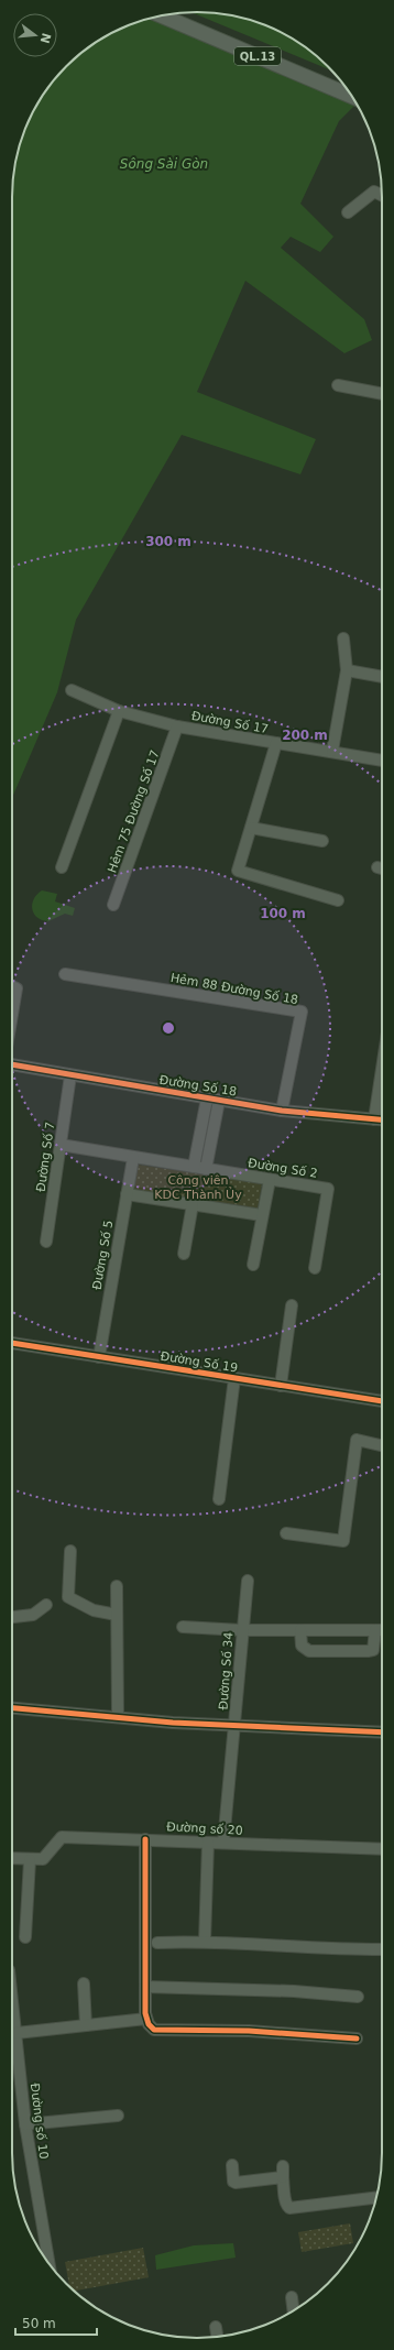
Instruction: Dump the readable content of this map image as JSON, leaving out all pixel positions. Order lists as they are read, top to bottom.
{
  "streets": {
    "main road": ["QL.13"],
    "street": [
      "Đường Số 17",
      "Hẻm 75 Đường Số 17",
      "Hẻm 88 Đường Số 18",
      "Đường Số 18",
      "Đường Số 7",
      "Đường Số 2",
      "Đường Số 5",
      "Đường Số 19",
      "Đường Số 34",
      "Đường số 20",
      "Đường số 10"
    ]
  },
  "crossings": [
    ["Đường Số 17", "Hẻm 75 Đường Số 17"],
    ["Hẻm 88 Đường Số 18", "Đường Số 18"],
    ["Đường Số 18", "Đường Số 7"],
    ["Đường Số 7", "Đường Số 2"],
    ["Đường Số 2", "Đường Số 5"],
    ["Đường Số 5", "Đường Số 19"],
    ["Đường Số 34", "Đường số 20"]
  ],
  "water": ["Sông Sài Gòn"],
  "parks": ["Công viên KDC Thành Ủy"],
  "scale_bar": "50 m",
  "north": "right",
  "rings": ["300 m", "200 m", "100 m"]
}
